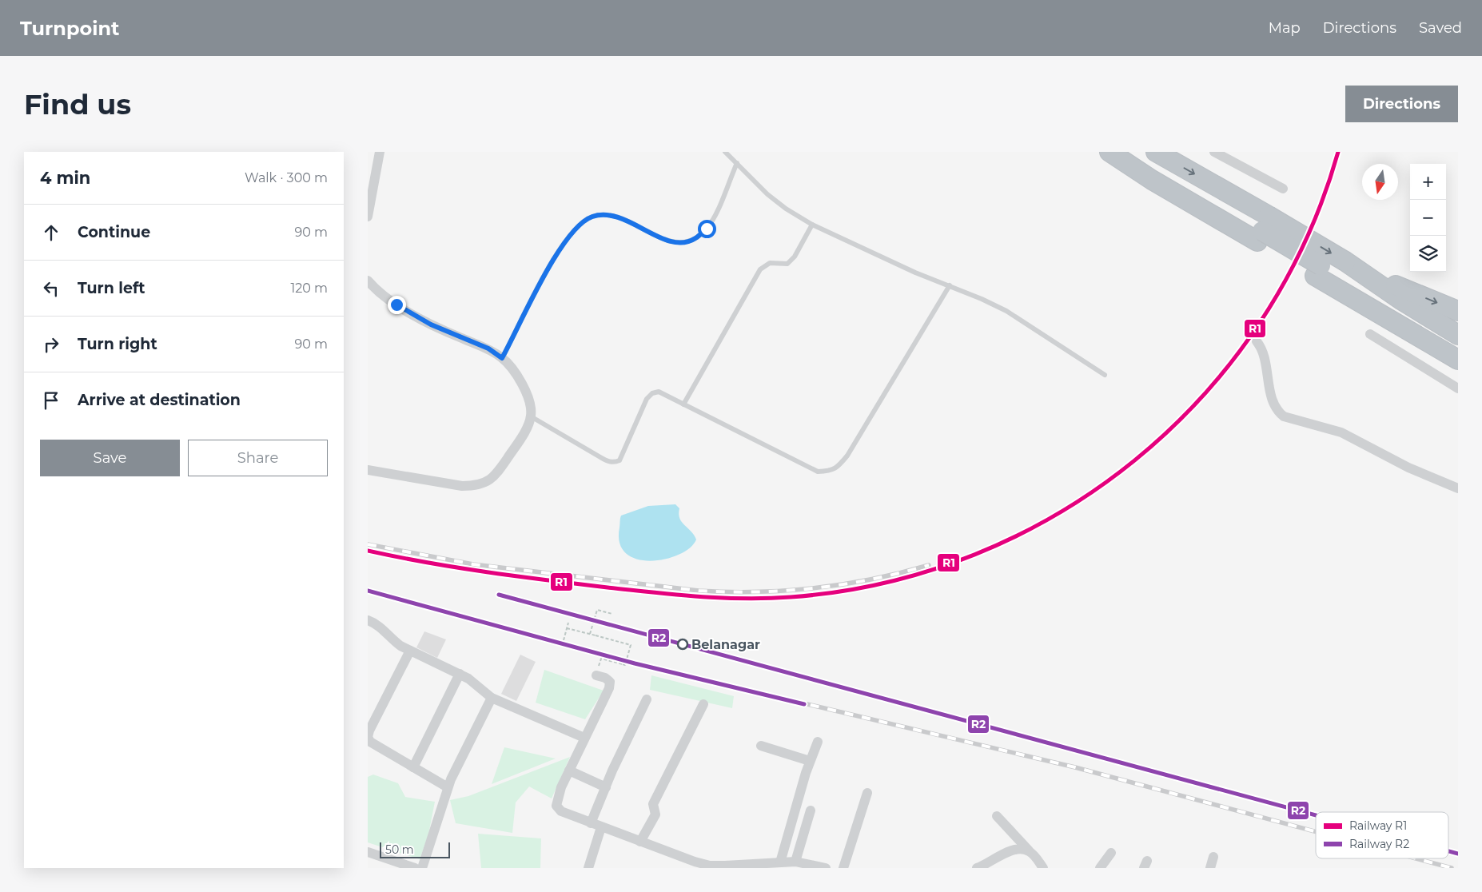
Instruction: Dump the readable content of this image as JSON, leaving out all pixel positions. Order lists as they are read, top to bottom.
{
  "places": ["Belanagar"],
  "lines": ["rail line R1", "rail line R2"],
  "legend": ["Railway R1", "Railway R2"],
  "scale_bar": "50 m",
  "north": "bottom",
  "page": {
    "header": "Turnpoint",
    "nav": ["Map", "Directions", "Saved"],
    "buttons": [
      "Directions",
      ["Save", "Share"]
    ],
    "title": "Find us",
    "heading": ["4 min", "Walk · 300 m"],
    "map_buttons": ["+", "−"],
    "list": [
      ["Continue", "90 m"],
      ["Turn left", "120 m"],
      ["Turn right", "90 m"],
      "Arrive at destination"
    ],
    "scale": "50 m"
  }
}
